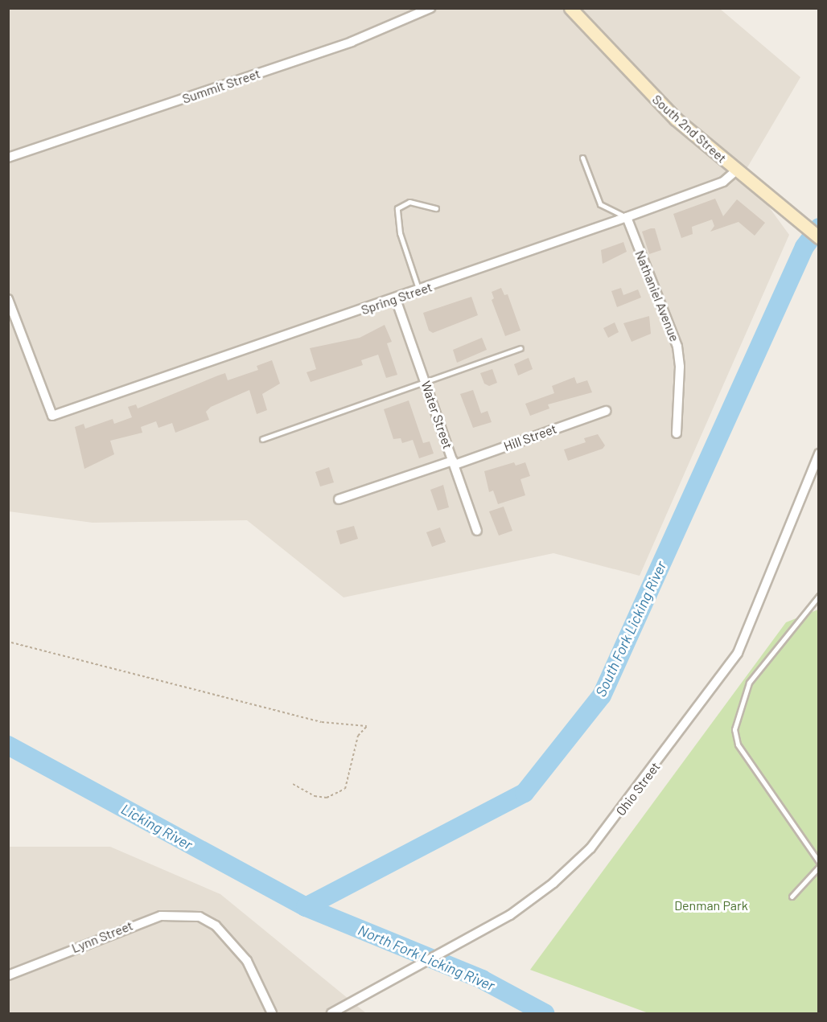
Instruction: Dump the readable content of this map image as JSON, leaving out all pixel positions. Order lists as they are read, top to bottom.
{
  "streets": {
    "street": [
      "Summit Street",
      "South 2nd Street",
      "Nathaniel Avenue",
      "Spring Street",
      "Water Street",
      "Hill Street",
      "Ohio Street",
      "Lynn Street"
    ]
  },
  "crossings": [
    ["South 2nd Street", "Spring Street"],
    ["Nathaniel Avenue", "Spring Street"],
    ["Spring Street", "Water Street"],
    ["Water Street", "Hill Street"]
  ],
  "water": ["South Fork Licking River", "Licking River", "North Fork Licking River"],
  "parks": ["Denman Park"]
}
